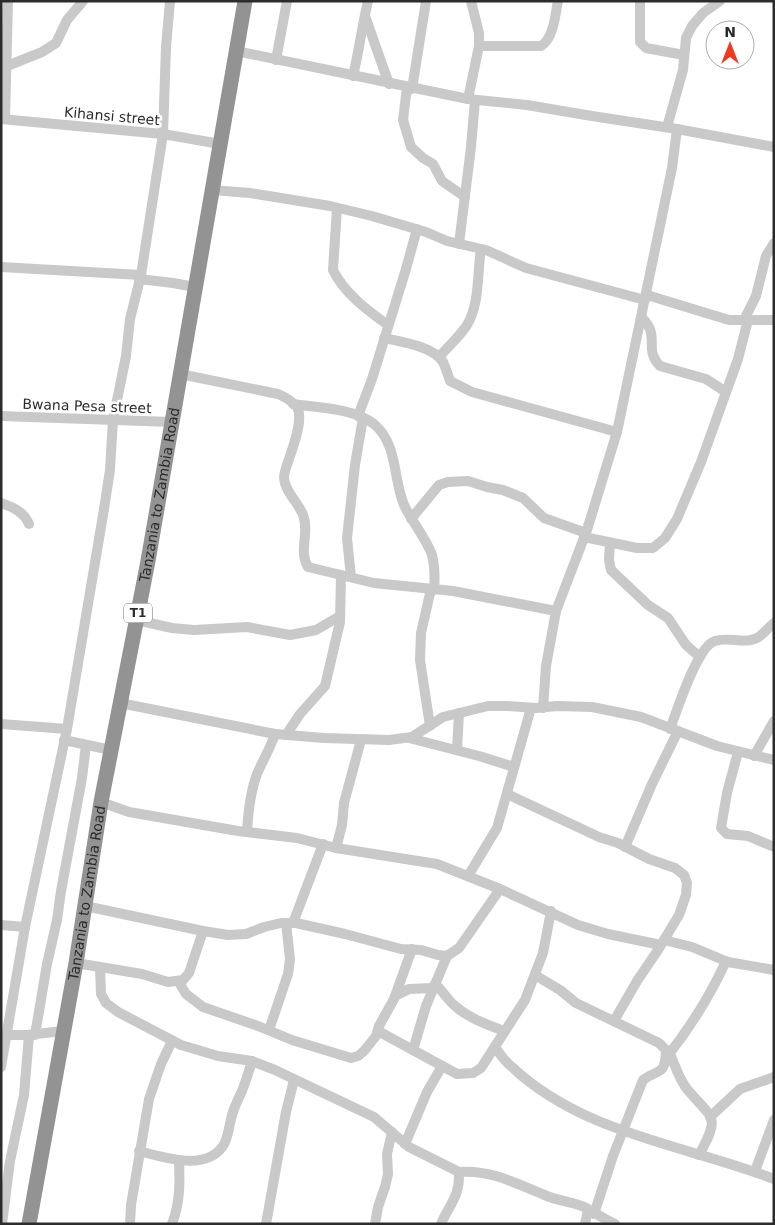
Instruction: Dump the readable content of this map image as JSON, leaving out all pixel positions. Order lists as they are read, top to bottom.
{
  "streets": {
    "highway": ["Tanzania to Zambia Road", "T1"],
    "street": ["Kihansi street", "Bwana Pesa street"]
  },
  "crossings": [
    ["Kihansi street", "Tanzania to Zambia Road"],
    ["Bwana Pesa street", "Tanzania to Zambia Road"]
  ],
  "north": "top"
}
